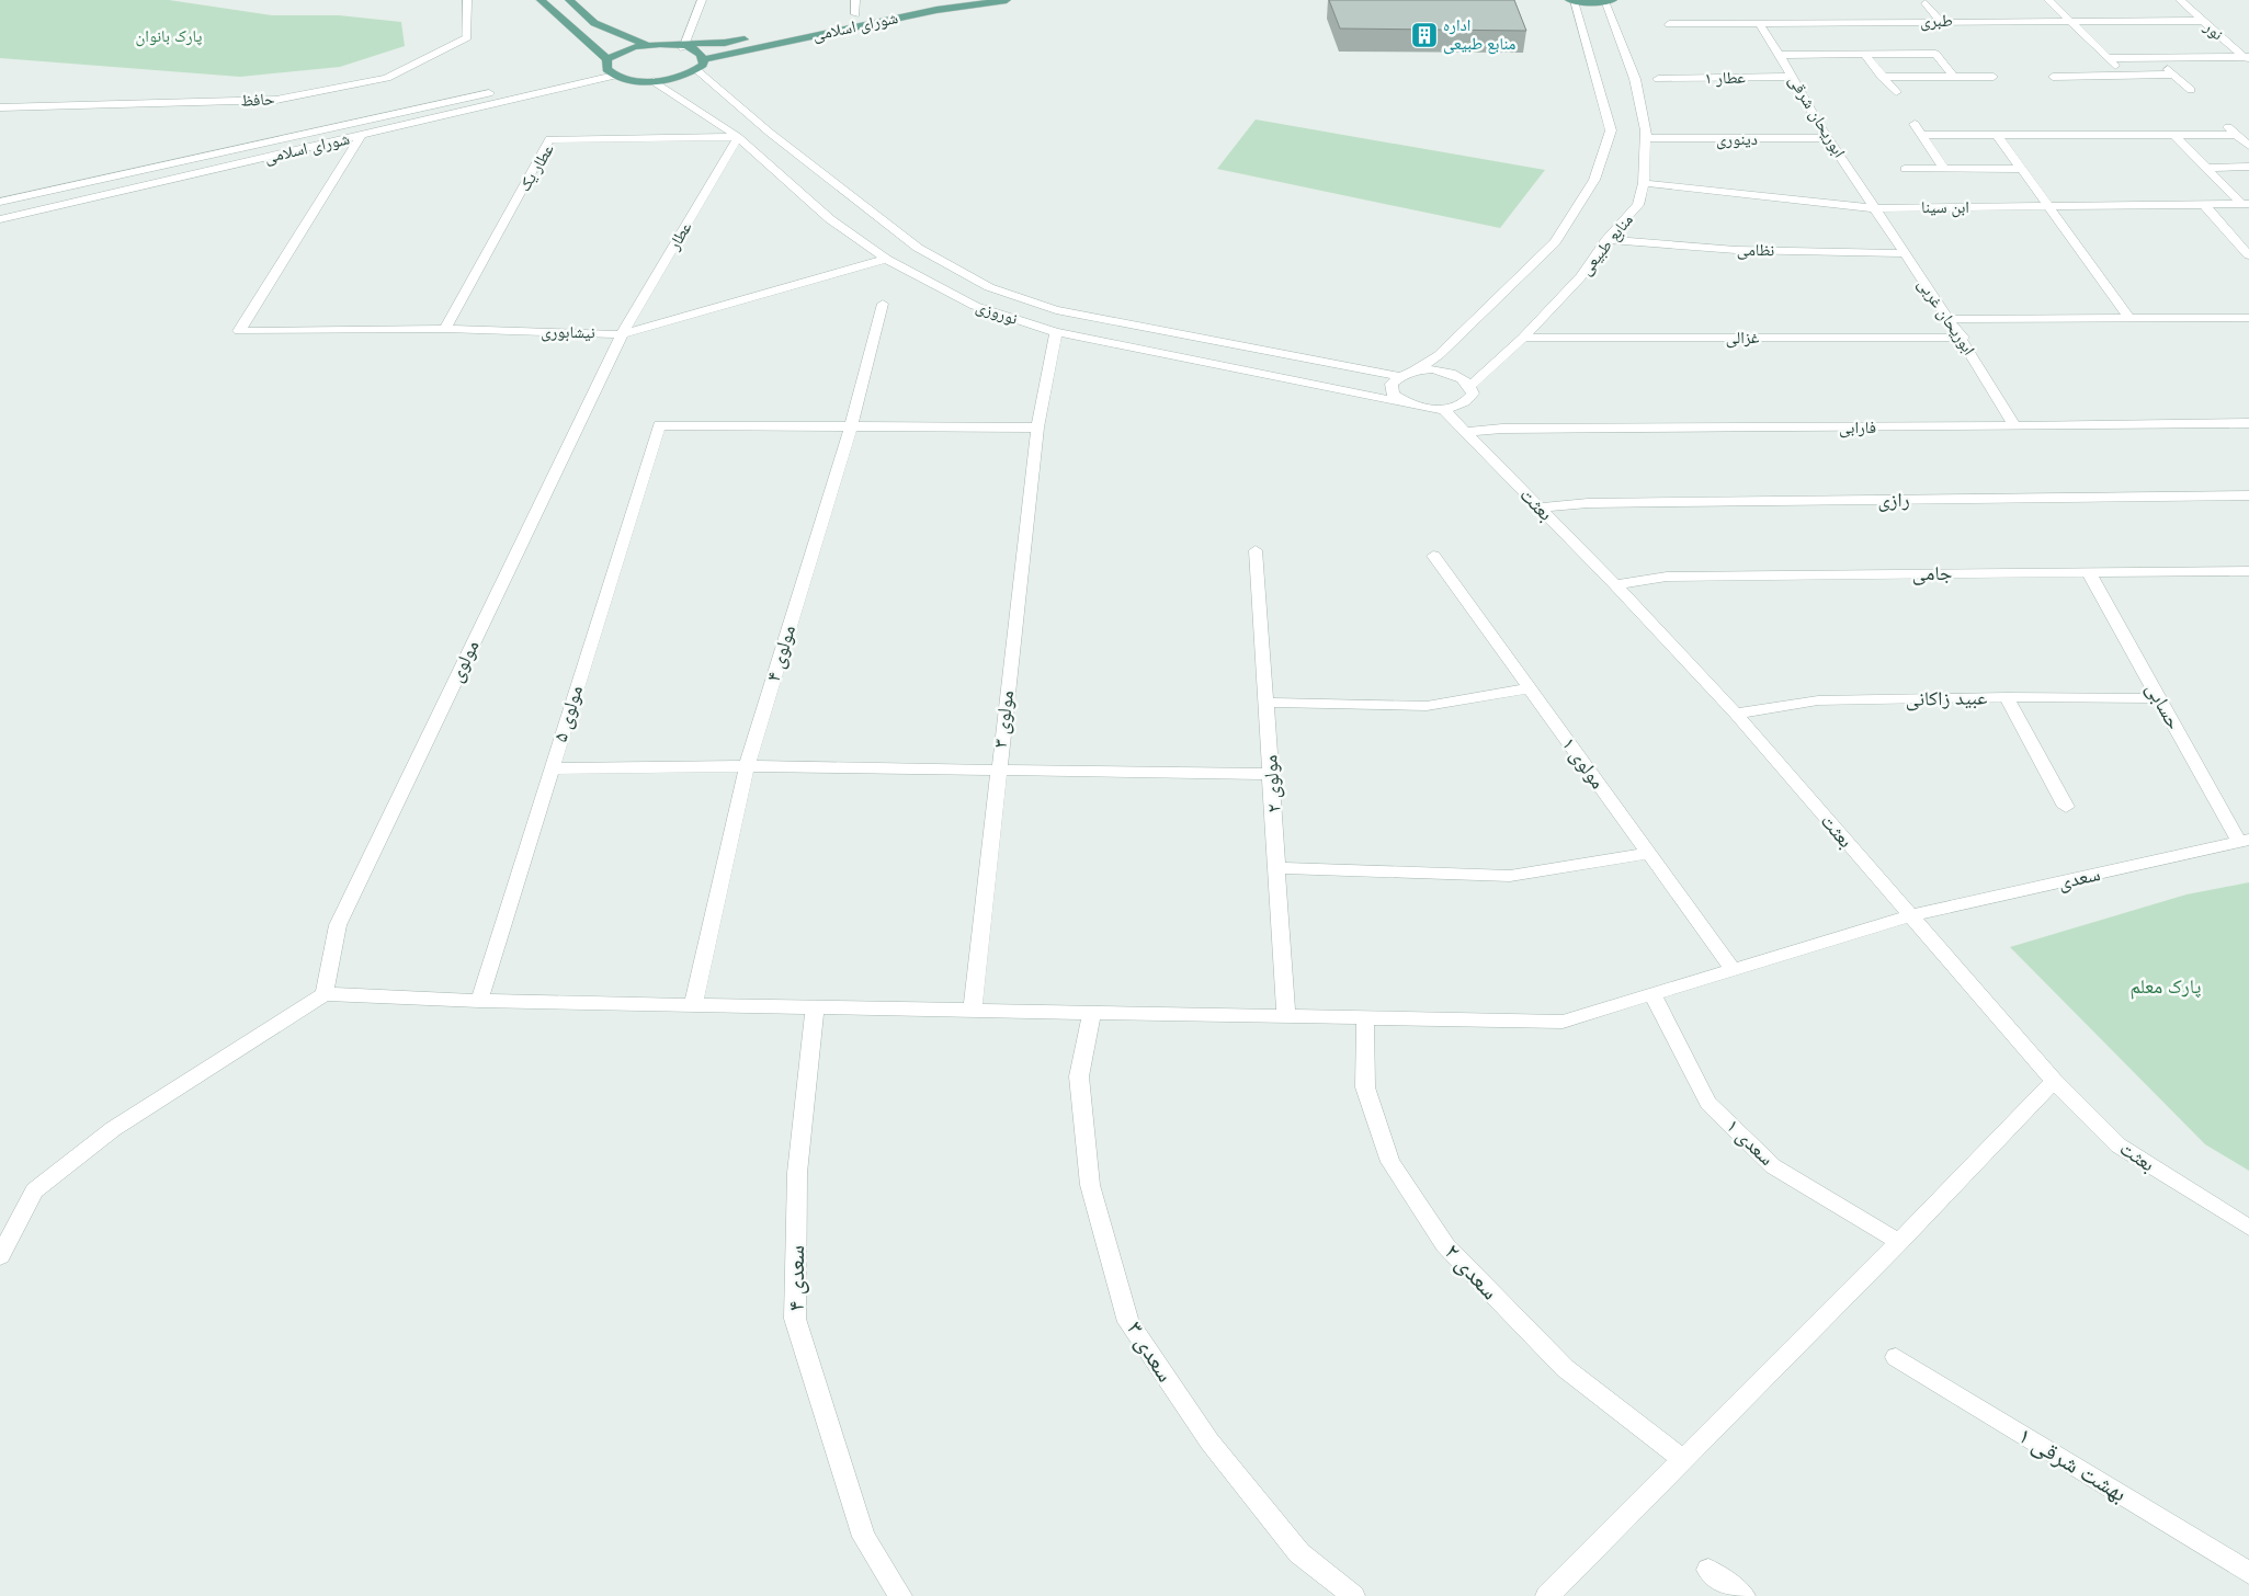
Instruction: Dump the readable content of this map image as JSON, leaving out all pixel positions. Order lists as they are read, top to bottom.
{
  "streets": {
    "main road": ["شورای اسلامی"],
    "street": [
      "طبری",
      "نور",
      "عطار ۱",
      "حافظ",
      "ابوریحان شرقی",
      "دینوری",
      "عطار یک",
      "ابن سینا",
      "عطار",
      "منابع طبیعی",
      "نظامی",
      "نوروزی",
      "ابوریحان غربی",
      "نیشابوری",
      "غزالی",
      "فارابی",
      "رازی",
      "بعثت",
      "جامی",
      "مولوی ۴",
      "مولوی",
      "عبید زاکانی",
      "حسابی",
      "مولوی ۵",
      "مولوی ۳",
      "مولوی ۱",
      "مولوی ۲",
      "سعدی",
      "سعدی ۱",
      "سعدی ۲",
      "سعدی ۴",
      "سعدی ۳",
      "بهشت شرقی ۱"
    ]
  },
  "crossings": [
    ["طبری", "نور"],
    ["طبری", "ابوریحان شرقی"],
    ["شورای اسلامی", "نیشابوری"],
    ["عطار ۱", "ابوریحان شرقی"],
    ["ابوریحان شرقی", "دینوری"],
    ["ابوریحان شرقی", "ابن سینا"],
    ["ابوریحان شرقی", "ابوریحان غربی"],
    ["دینوری", "منابع طبیعی"],
    ["عطار یک", "عطار"],
    ["عطار یک", "نوروزی"],
    ["عطار یک", "نیشابوری"],
    ["ابن سینا", "منابع طبیعی"],
    ["ابن سینا", "ابوریحان غربی"],
    ["عطار", "نوروزی"],
    ["عطار", "نیشابوری"],
    ["عطار", "مولوی"],
    ["منابع طبیعی", "نظامی"],
    ["منابع طبیعی", "نوروزی"],
    ["منابع طبیعی", "غزالی"],
    ["منابع طبیعی", "بعثت"],
    ["نظامی", "ابوریحان غربی"],
    ["نوروزی", "نیشابوری"],
    ["نوروزی", "بعثت"],
    ["نوروزی", "مولوی ۳"],
    ["ابوریحان غربی", "غزالی"],
    ["ابوریحان غربی", "فارابی"],
    ["نیشابوری", "مولوی"],
    ["فارابی", "بعثت"],
    ["رازی", "بعثت"],
    ["بعثت", "جامی"],
    ["بعثت", "عبید زاکانی"],
    ["بعثت", "سعدی"],
    ["جامی", "حسابی"],
    ["مولوی ۴", "مولوی ۵"],
    ["مولوی ۴", "سعدی"],
    ["مولوی", "سعدی"],
    ["عبید زاکانی", "حسابی"],
    ["حسابی", "سعدی"],
    ["مولوی ۵", "سعدی"],
    ["مولوی ۳", "سعدی"],
    ["مولوی ۱", "سعدی"],
    ["مولوی ۲", "سعدی"],
    ["سعدی", "سعدی ۱"],
    ["سعدی", "سعدی ۲"],
    ["سعدی", "سعدی ۴"],
    ["سعدی", "سعدی ۳"]
  ],
  "parks": ["پارک بانوان", "پارک معلم"],
  "places": {
    "building": ["اداره منابع طبیعی"]
  }
}
